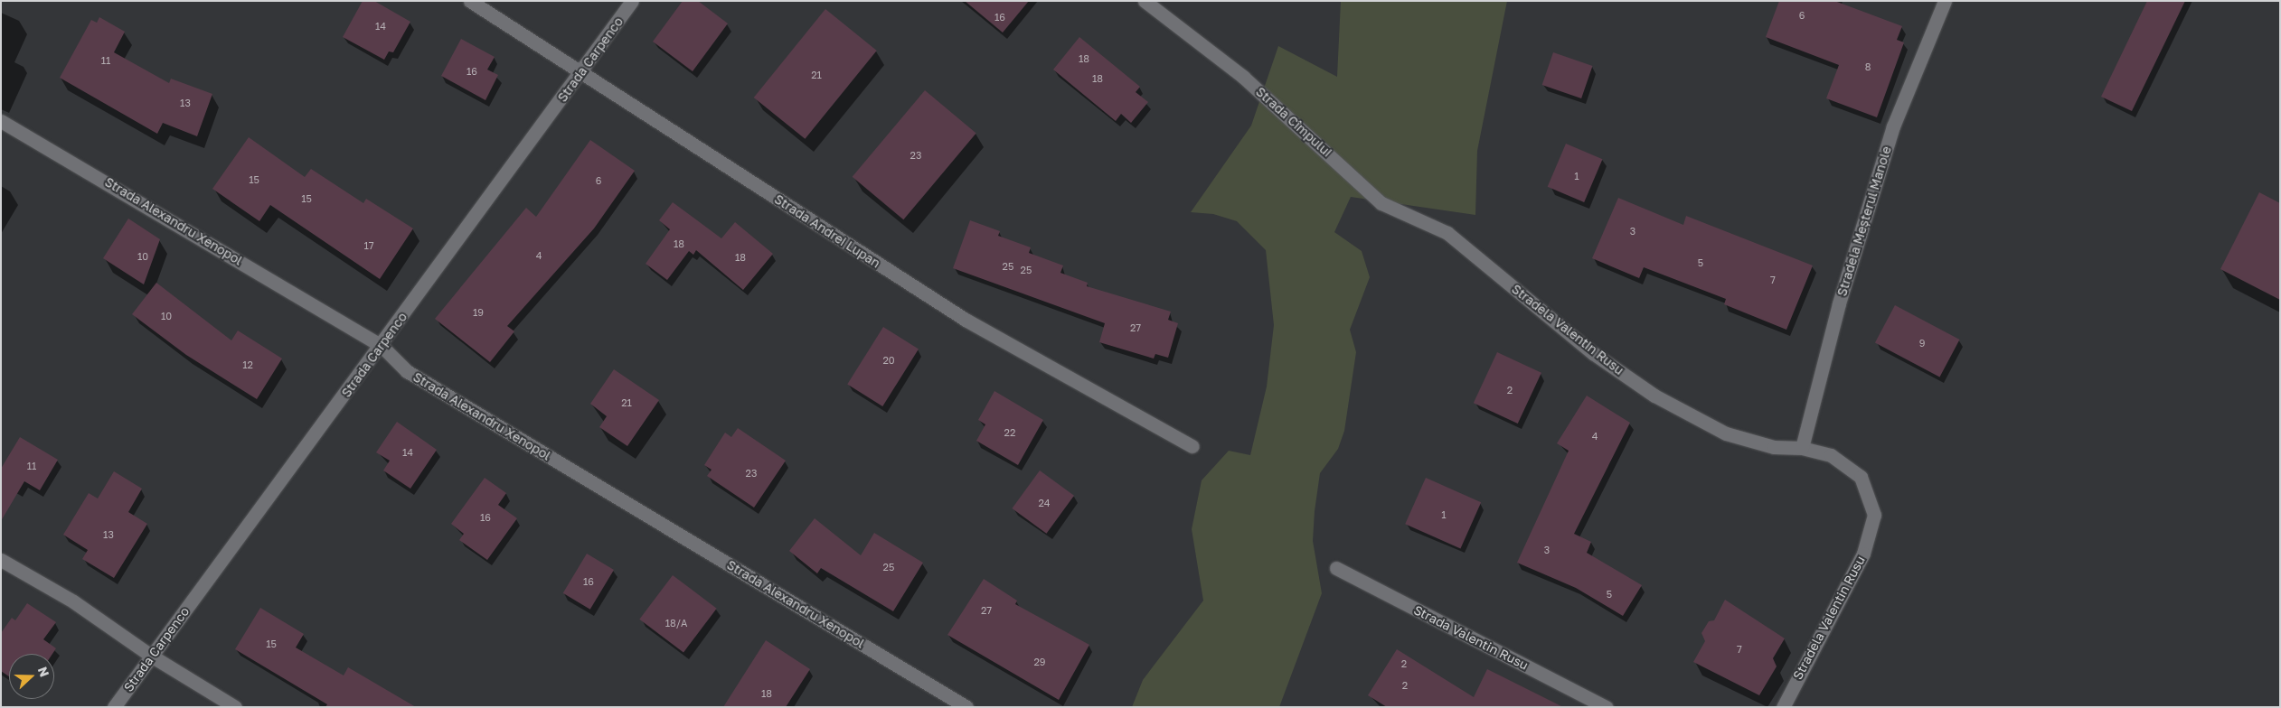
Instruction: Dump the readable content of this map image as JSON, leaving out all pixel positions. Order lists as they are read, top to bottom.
{
  "streets": {
    "street": [
      "Strada Carpenco",
      "Strada Cîmpului",
      "Strada Alexandru Xenopol",
      "Stradela Meșterul Manole",
      "Strada Andrei Lupan",
      "Stradela Valentin Rusu",
      "Strada Valentin Rusu"
    ]
  },
  "crossings": [
    ["Strada Carpenco", "Strada Alexandru Xenopol"],
    ["Strada Carpenco", "Strada Andrei Lupan"],
    ["Strada Cîmpului", "Stradela Valentin Rusu"],
    ["Stradela Meșterul Manole", "Stradela Valentin Rusu"]
  ],
  "house_numbers": [
    "6",
    "16",
    "14",
    "18",
    "11",
    "8",
    "16",
    "21",
    "18",
    "13",
    "23",
    "1",
    "15",
    "6",
    "15",
    "3",
    "18",
    "17",
    "4",
    "10",
    "18",
    "5",
    "25",
    "25",
    "7",
    "19",
    "10",
    "27",
    "9",
    "20",
    "12",
    "2",
    "21",
    "22",
    "4",
    "14",
    "11",
    "23",
    "24",
    "1",
    "16",
    "13",
    "3",
    "25",
    "16",
    "5",
    "27",
    "18/A",
    "15",
    "7",
    "29",
    "2",
    "2",
    "18"
  ],
  "north": "right"
}
